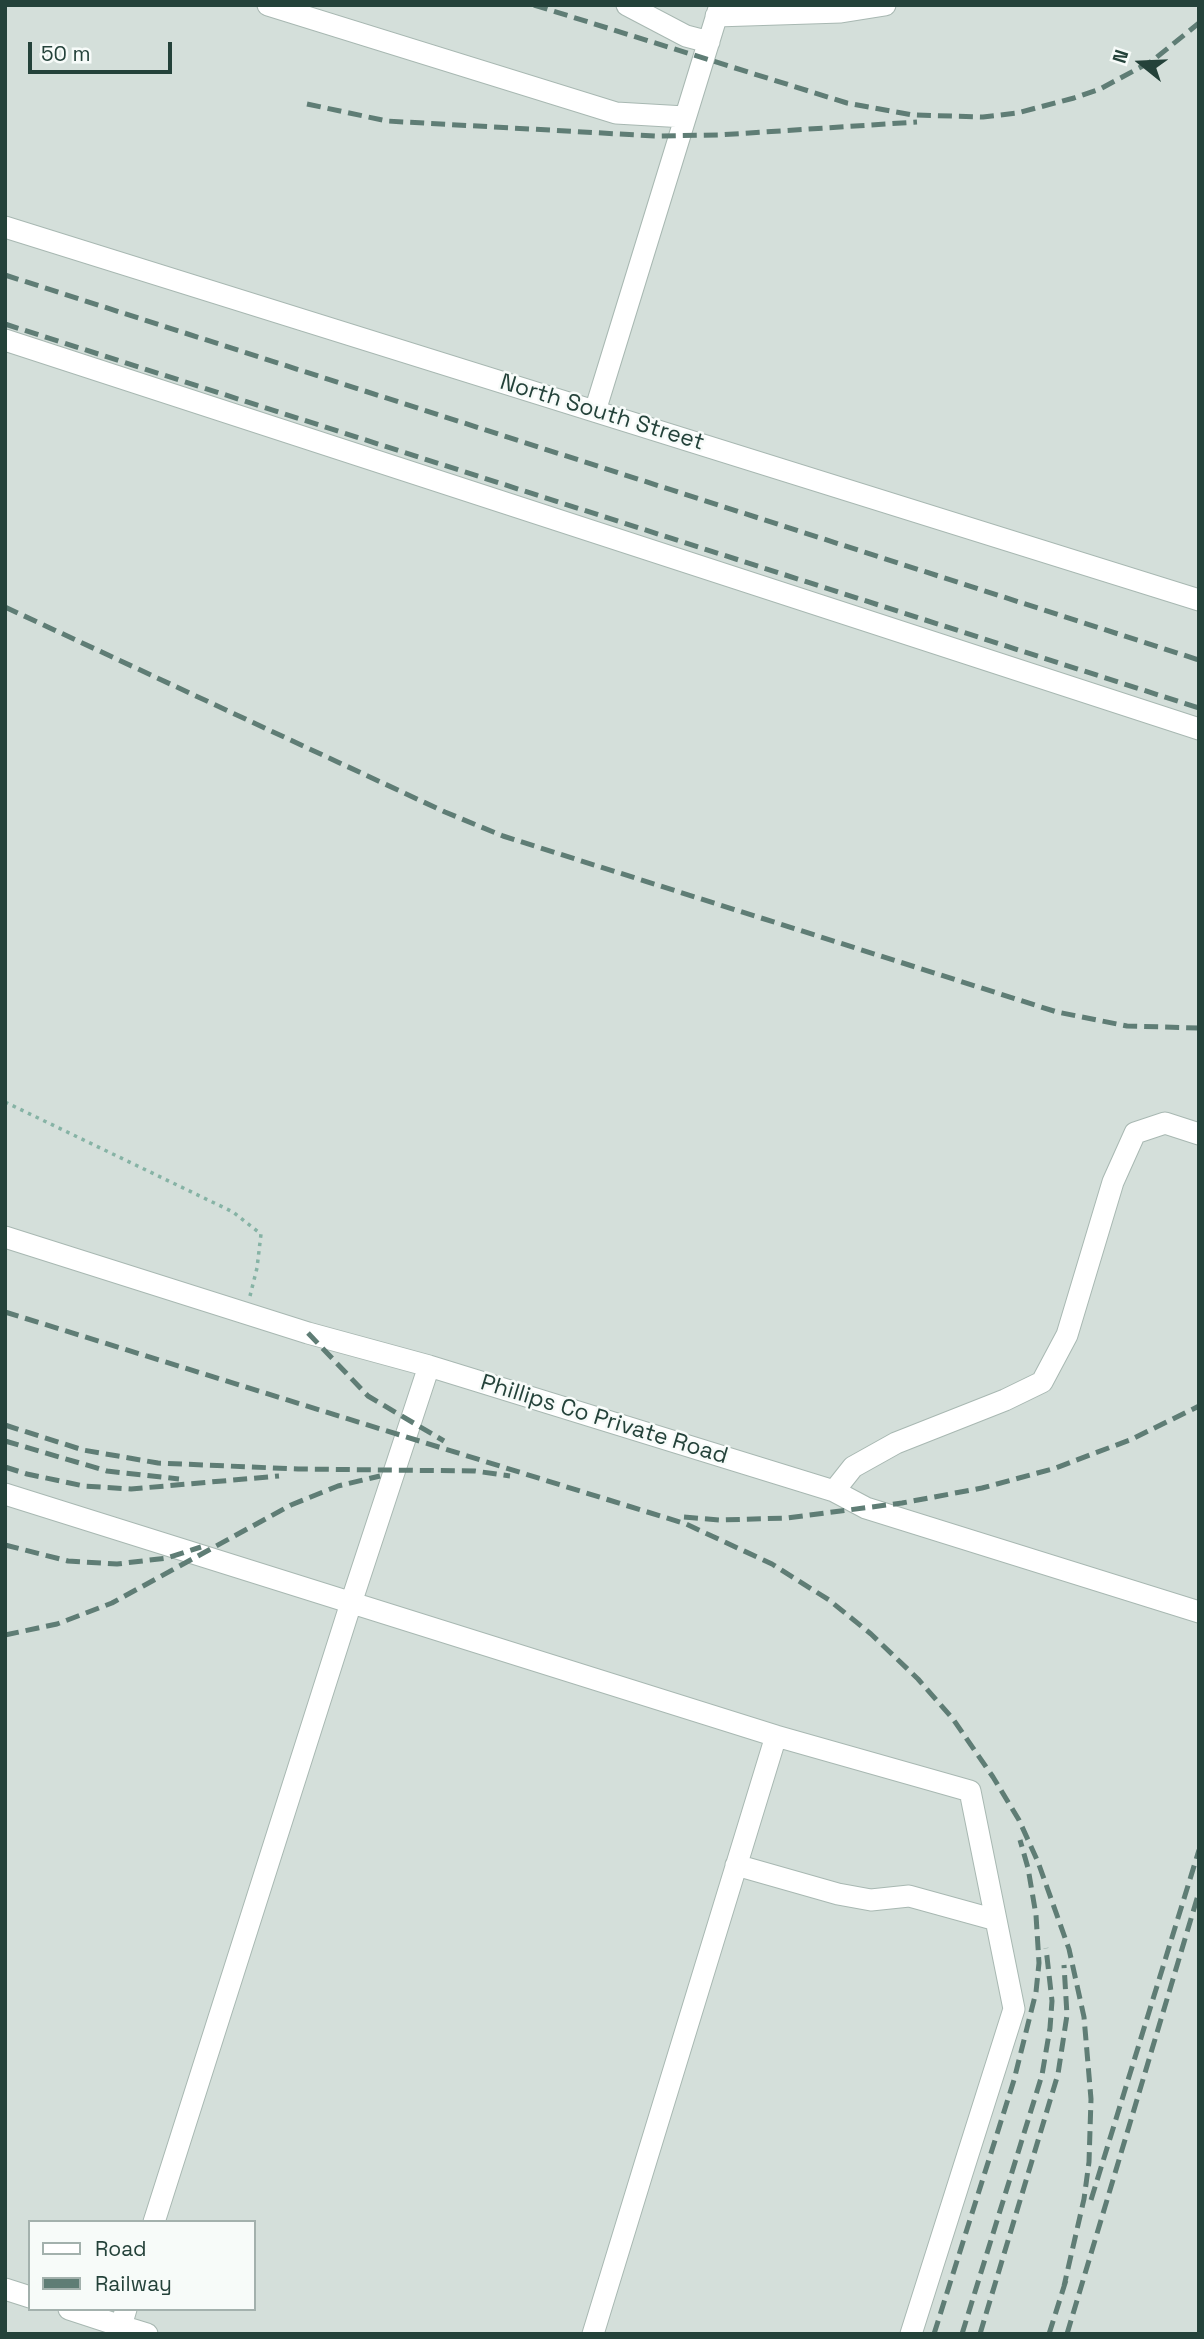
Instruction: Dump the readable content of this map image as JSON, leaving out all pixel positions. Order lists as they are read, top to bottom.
{
  "streets": {
    "lane": ["North South Street", "Phillips Co Private Road"]
  },
  "legend": ["Road", "Railway"],
  "scale_bar": "50 m",
  "north": "left"
}
